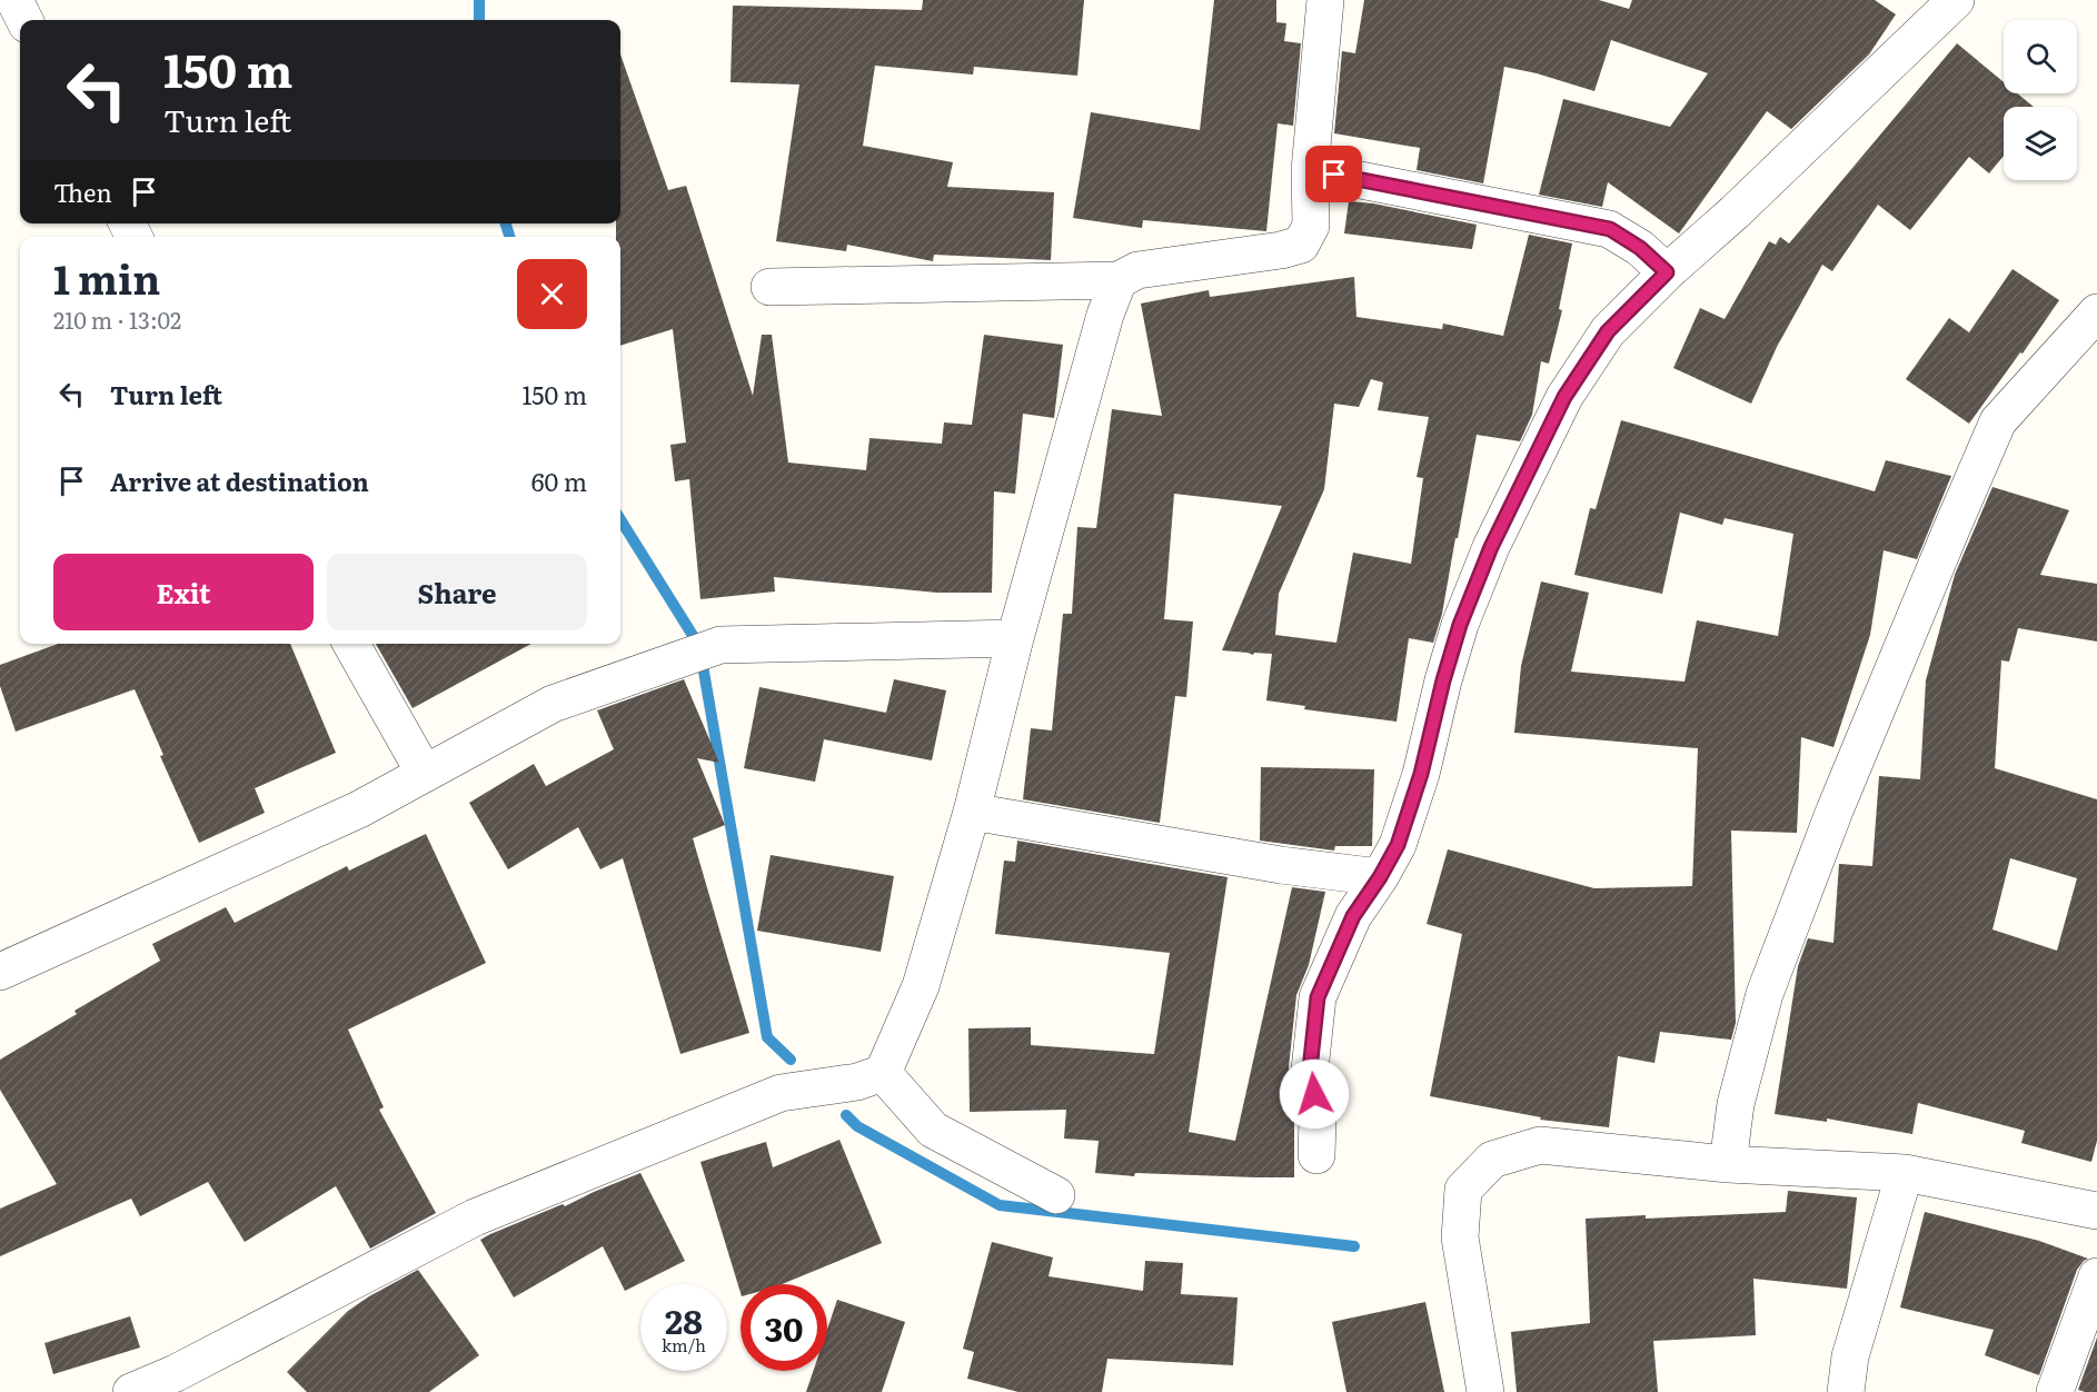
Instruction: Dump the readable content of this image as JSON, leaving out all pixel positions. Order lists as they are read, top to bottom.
{
  "page": {
    "turn": ["150 m", "Turn left"],
    "then": "Then",
    "heading": ["1 min", "210 m · 13:02"],
    "list": [
      {
        "name": "Turn left",
        "value": "150 m"
      },
      {
        "name": "Arrive at destination",
        "value": "60 m"
      }
    ],
    "buttons": ["Exit", "Share"],
    "speed": "28 km/h",
    "limit": "30"
  }
}
